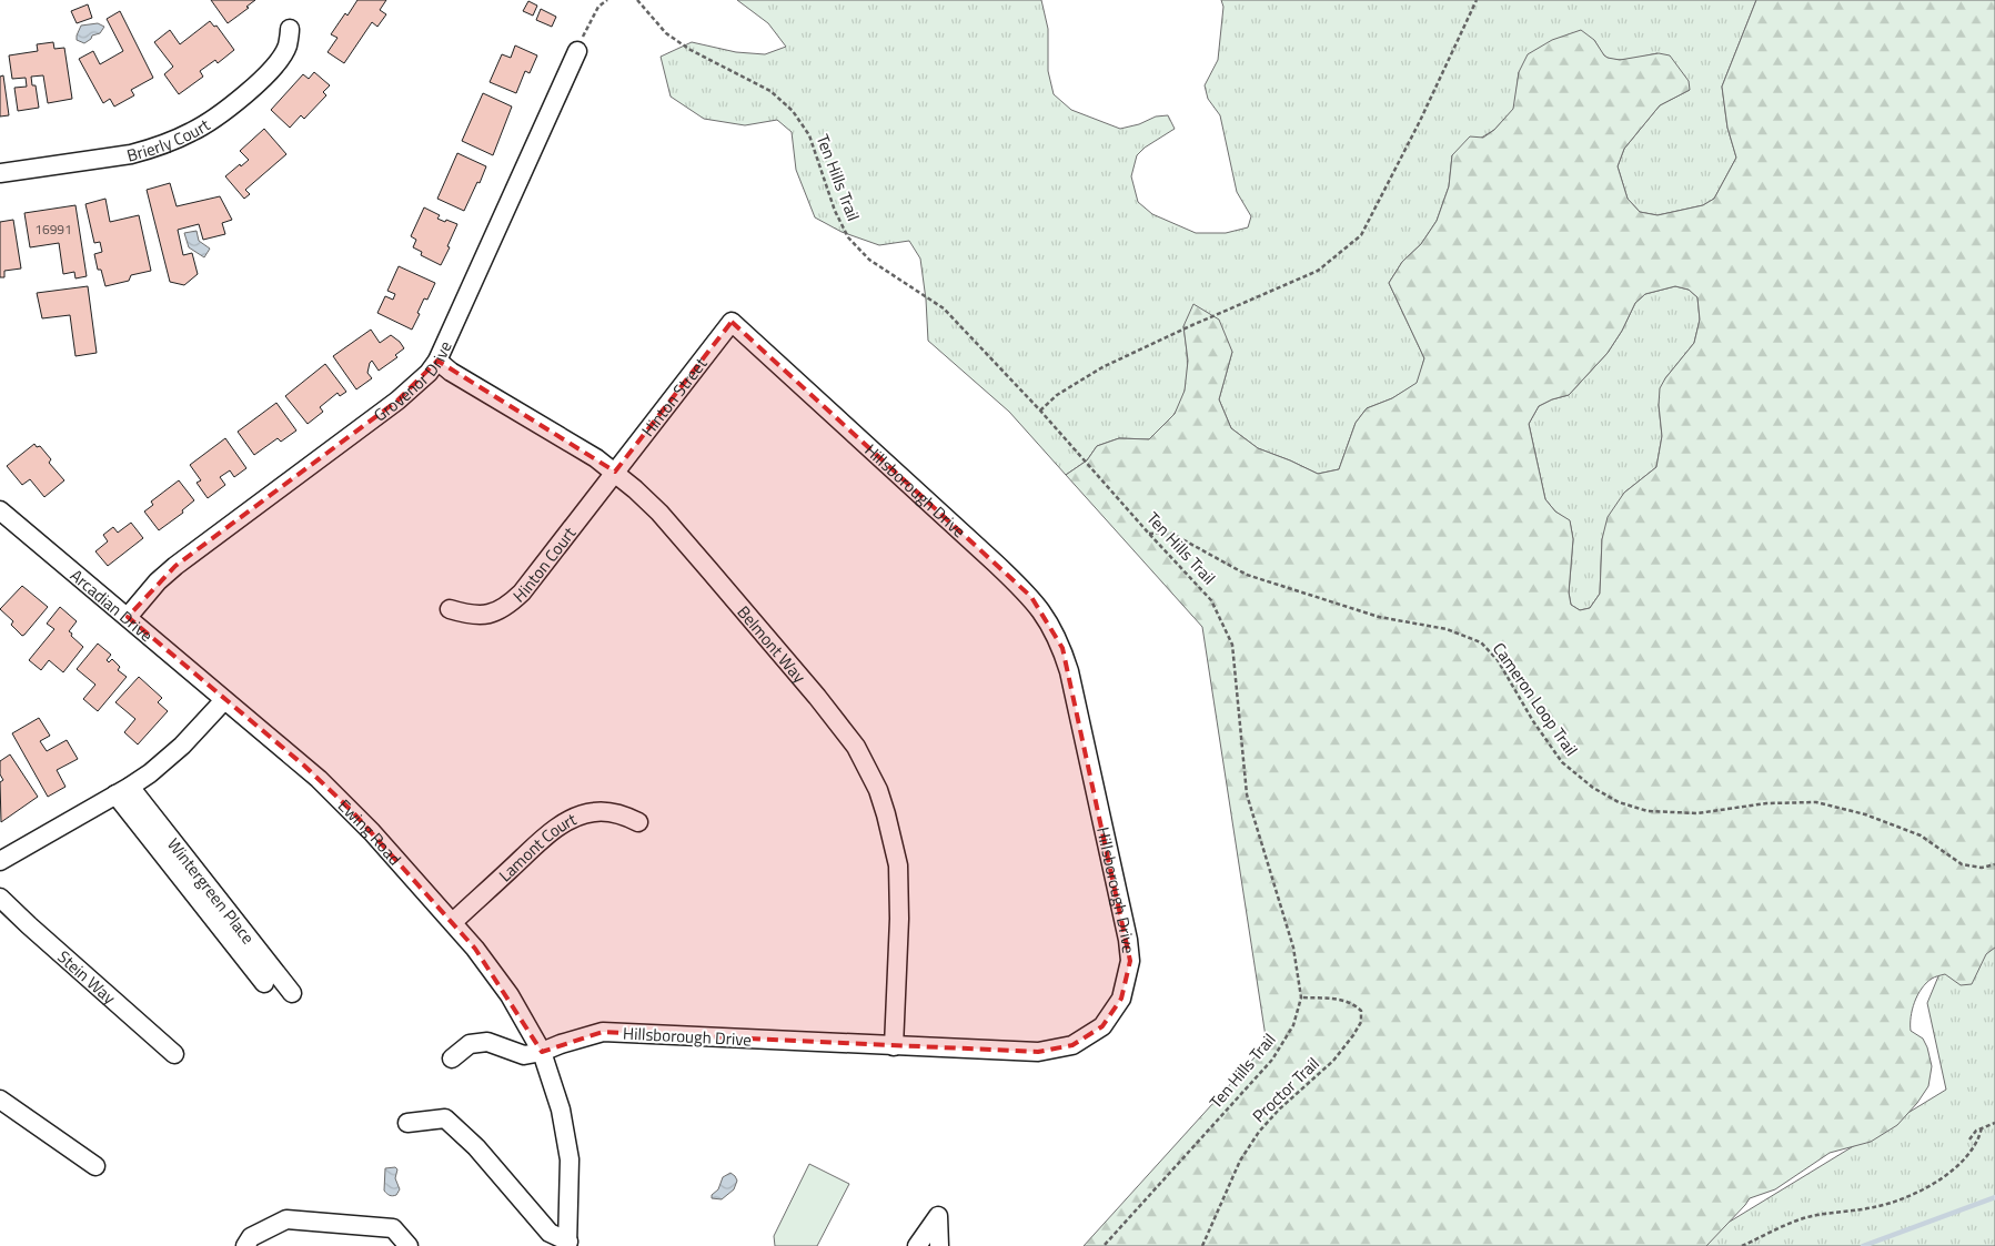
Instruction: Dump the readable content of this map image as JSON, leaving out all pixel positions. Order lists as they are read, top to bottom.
{
  "streets": {
    "street": [
      "Brierly Court",
      "Grovenor Drive",
      "Hinton Street",
      "Hillsborough Drive",
      "Hinton Court",
      "Arcadian Drive",
      "Belmont Way",
      "Ewing Road",
      "Lamont Court",
      "Wintergreen Place",
      "Stein Way"
    ],
    "path": ["Ten Hills Trail", "Cameron Loop Trail", "Proctor Trail"]
  },
  "crossings": [
    ["Ten Hills Trail", "Cameron Loop Trail"],
    ["Ten Hills Trail", "Proctor Trail"],
    ["Grovenor Drive", "Arcadian Drive"],
    ["Grovenor Drive", "Belmont Way"],
    ["Hinton Street", "Hillsborough Drive"],
    ["Hinton Street", "Hinton Court"],
    ["Hinton Street", "Belmont Way"],
    ["Hillsborough Drive", "Belmont Way"],
    ["Hillsborough Drive", "Ewing Road"],
    ["Hinton Court", "Belmont Way"],
    ["Arcadian Drive", "Ewing Road"],
    ["Ewing Road", "Lamont Court"]
  ],
  "house_numbers": ["16991"]
}
